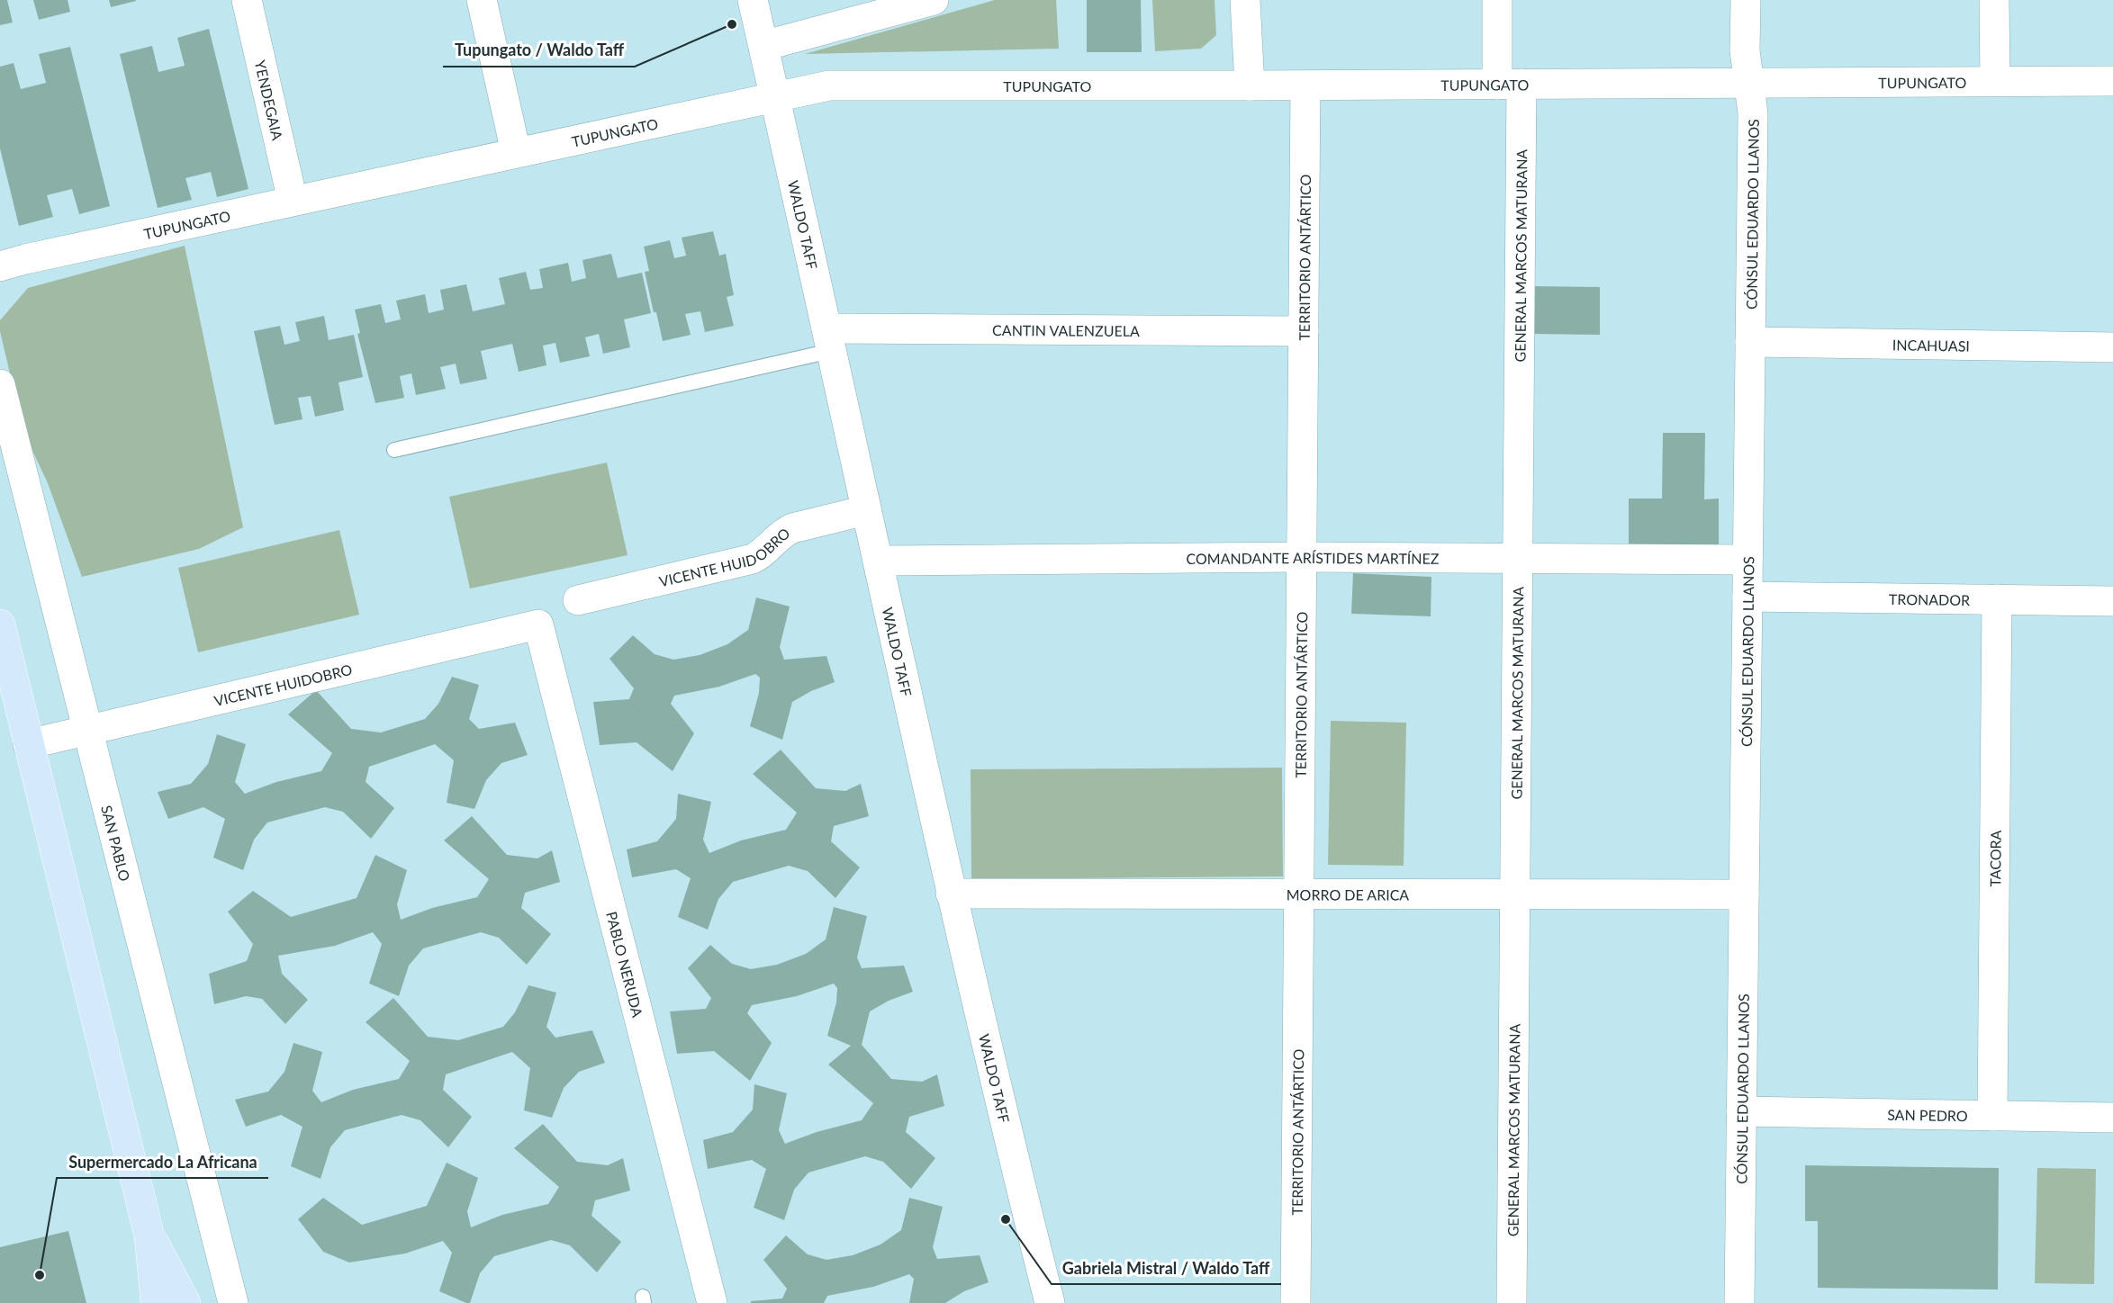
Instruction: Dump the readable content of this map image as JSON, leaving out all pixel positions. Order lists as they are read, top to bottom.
{
  "streets": {
    "street": [
      "TUPUNGATO",
      "YENDEGAIA",
      "CÓNSUL EDUARDO LLANOS",
      "WALDO TAFF",
      "TERRITORIO ANTÁRTICO",
      "GENERAL MARCOS MATURANA",
      "CANTIN VALENZUELA",
      "INCAHUASI",
      "VICENTE HUIDOBRO",
      "COMANDANTE ARÍSTIDES MARTÍNEZ",
      "TRONADOR",
      "SAN PABLO",
      "TACORA",
      "MORRO DE ARICA",
      "PABLO NERUDA",
      "SAN PEDRO"
    ]
  },
  "crossings": [
    ["TUPUNGATO", "YENDEGAIA"],
    ["TUPUNGATO", "CÓNSUL EDUARDO LLANOS"],
    ["TUPUNGATO", "WALDO TAFF"],
    ["TUPUNGATO", "TERRITORIO ANTÁRTICO"],
    ["TUPUNGATO", "GENERAL MARCOS MATURANA"],
    ["CÓNSUL EDUARDO LLANOS", "INCAHUASI"],
    ["CÓNSUL EDUARDO LLANOS", "COMANDANTE ARÍSTIDES MARTÍNEZ"],
    ["CÓNSUL EDUARDO LLANOS", "TRONADOR"],
    ["CÓNSUL EDUARDO LLANOS", "MORRO DE ARICA"],
    ["CÓNSUL EDUARDO LLANOS", "SAN PEDRO"],
    ["WALDO TAFF", "CANTIN VALENZUELA"],
    ["WALDO TAFF", "VICENTE HUIDOBRO"],
    ["WALDO TAFF", "COMANDANTE ARÍSTIDES MARTÍNEZ"],
    ["WALDO TAFF", "MORRO DE ARICA"],
    ["TERRITORIO ANTÁRTICO", "CANTIN VALENZUELA"],
    ["TERRITORIO ANTÁRTICO", "COMANDANTE ARÍSTIDES MARTÍNEZ"],
    ["TERRITORIO ANTÁRTICO", "MORRO DE ARICA"],
    ["GENERAL MARCOS MATURANA", "COMANDANTE ARÍSTIDES MARTÍNEZ"],
    ["GENERAL MARCOS MATURANA", "MORRO DE ARICA"],
    ["VICENTE HUIDOBRO", "SAN PABLO"],
    ["VICENTE HUIDOBRO", "PABLO NERUDA"],
    ["TRONADOR", "TACORA"],
    ["TACORA", "SAN PEDRO"]
  ],
  "places": ["Tupungato / Waldo Taff", "Gabriela Mistral / Waldo Taff", "Supermercado La Africana"]
}
